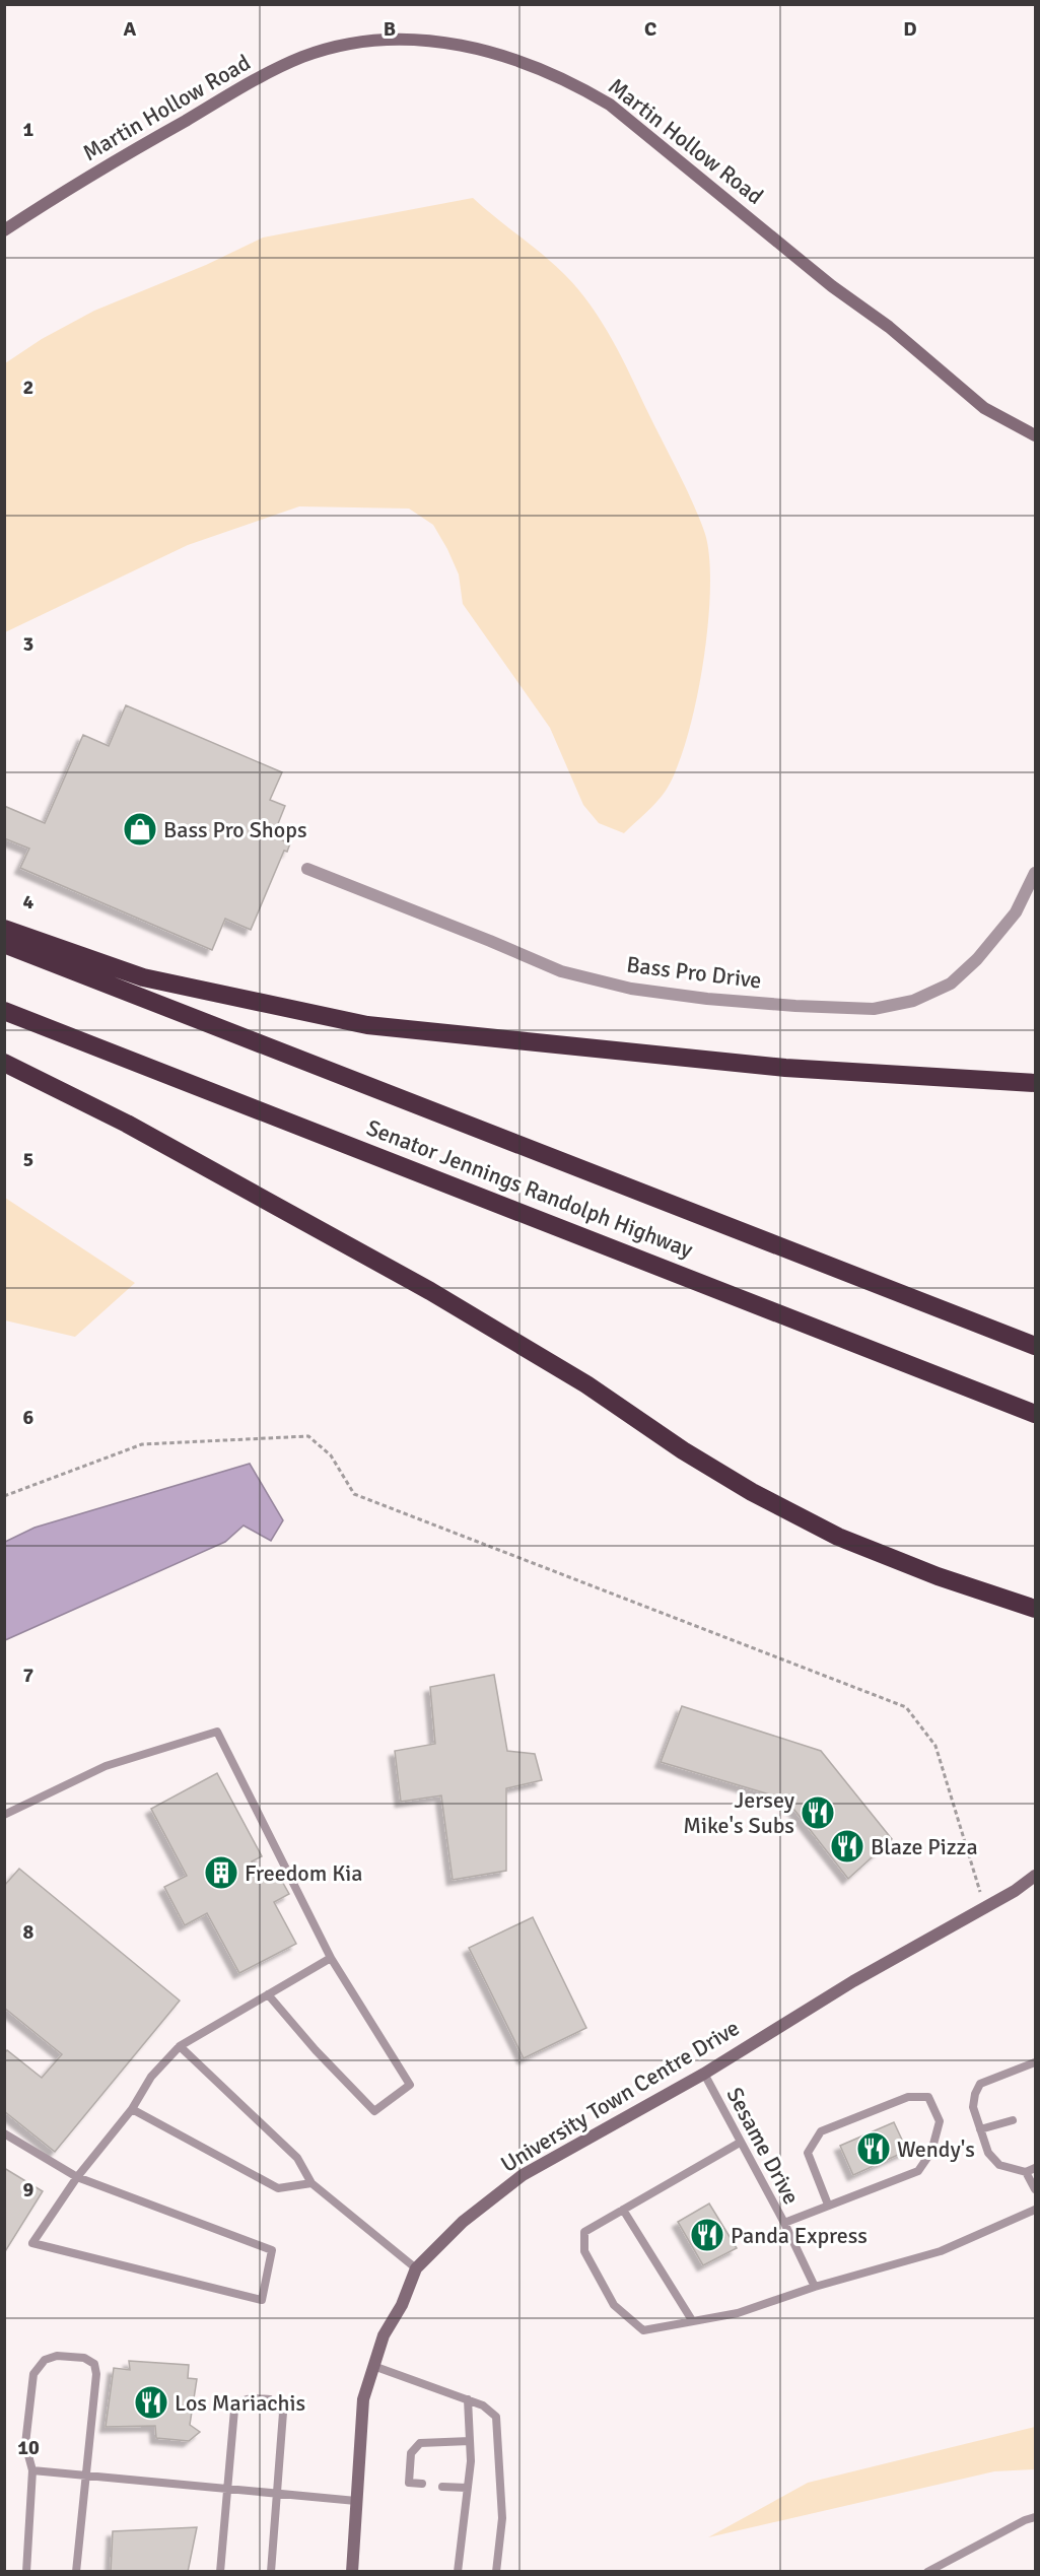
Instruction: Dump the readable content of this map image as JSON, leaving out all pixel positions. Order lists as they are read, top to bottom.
{
  "streets": {
    "highway": ["Senator Jennings Randolph Highway"],
    "street": ["Martin Hollow Road", "Bass Pro Drive", "University Town Centre Drive"],
    "lane": ["Sesame Drive"]
  },
  "crossings": [
    ["University Town Centre Drive", "Sesame Drive"]
  ],
  "places": {
    "shop": ["Bass Pro Shops"],
    "restaurant": [
      "Jersey Mike's Subs",
      "Blaze Pizza",
      "Wendy's",
      "Panda Express",
      "Los Mariachis"
    ],
    "building": ["Freedom Kia"]
  },
  "grid": {
    "columns": [
      "A",
      "B",
      "C",
      "D"
    ],
    "rows": [
      "1",
      "2",
      "3",
      "4",
      "5",
      "6",
      "7",
      "8",
      "9",
      "10"
    ]
  }
}
